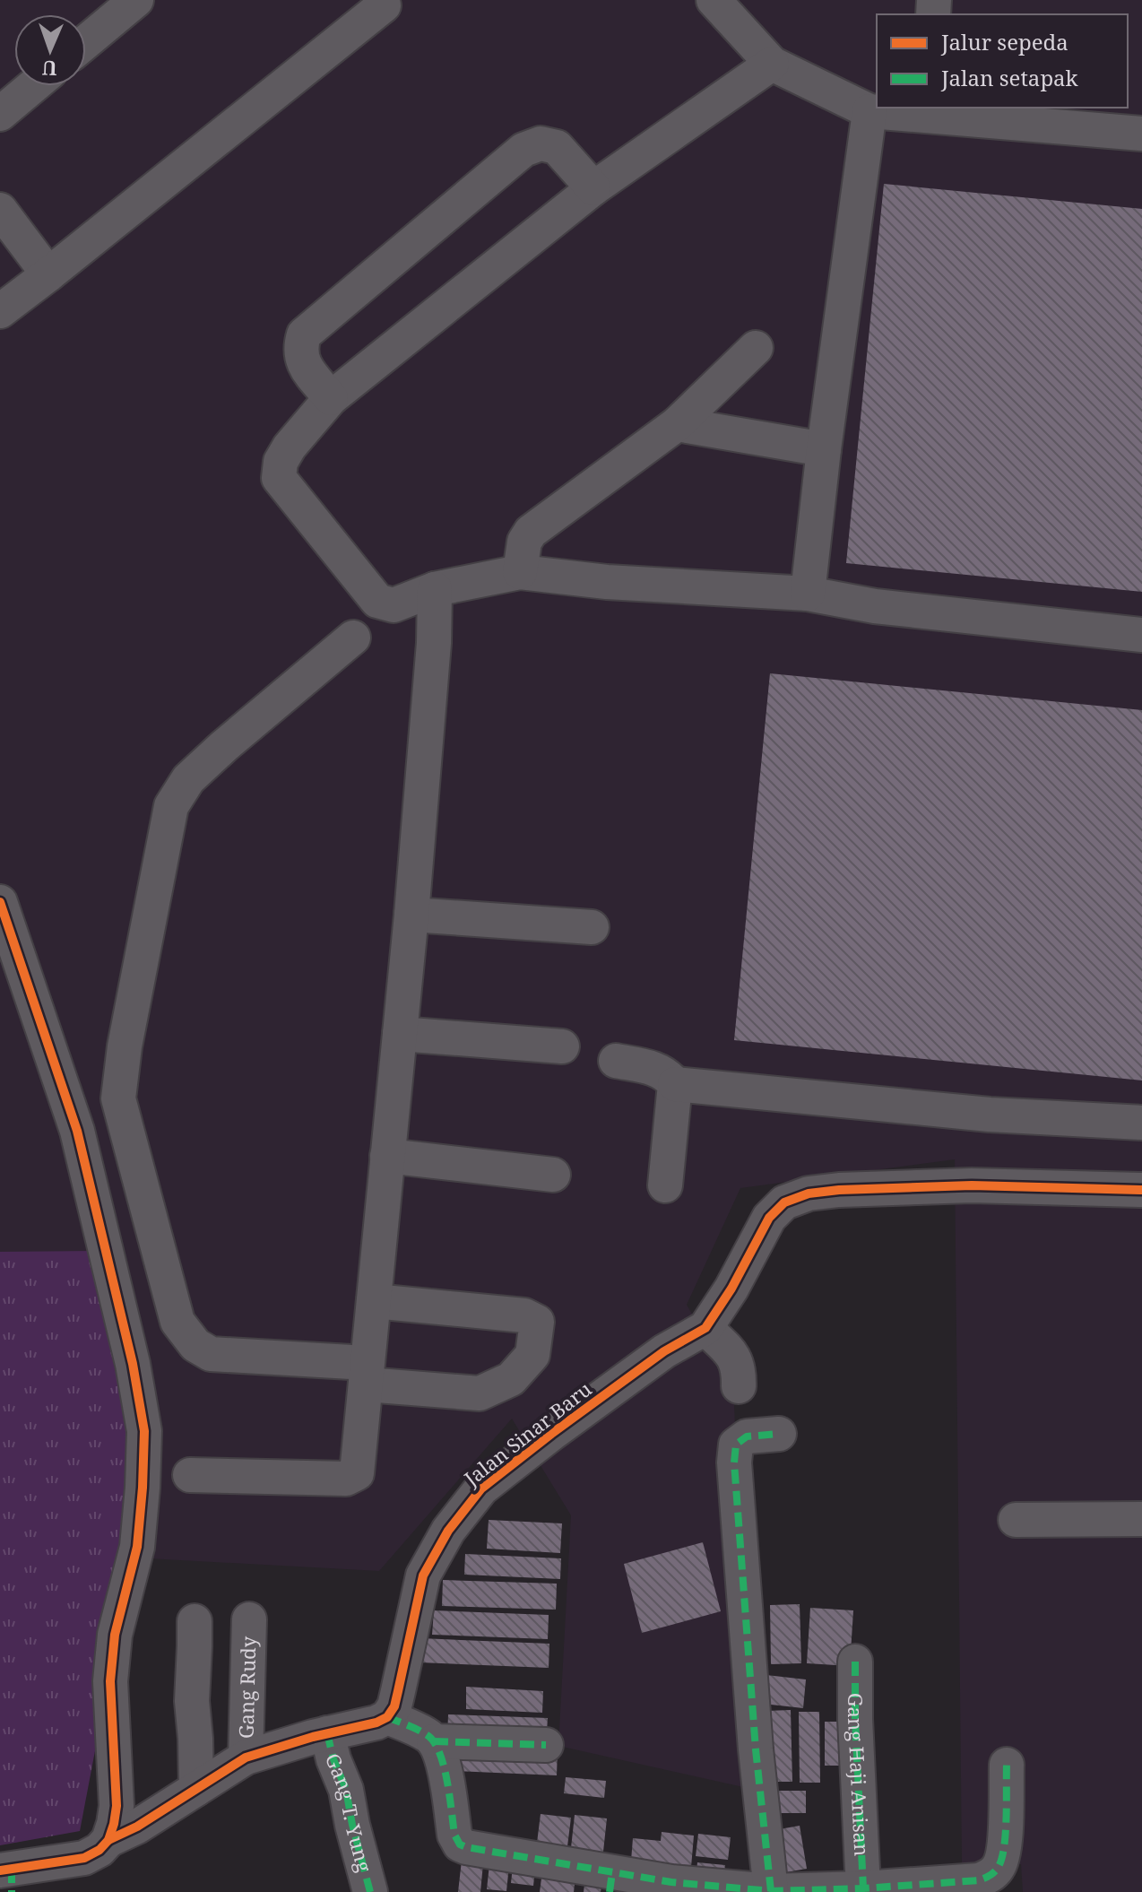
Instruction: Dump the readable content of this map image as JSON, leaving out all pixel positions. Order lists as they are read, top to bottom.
{
  "streets": {
    "street": [
      "Jalan Sinar Baru",
      "Gang Rudy",
      "Gang Haji Anisan",
      "Gang T. Yung"
    ]
  },
  "legend": ["Jalur sepeda", "Jalan setapak"],
  "north": "bottom"
}
